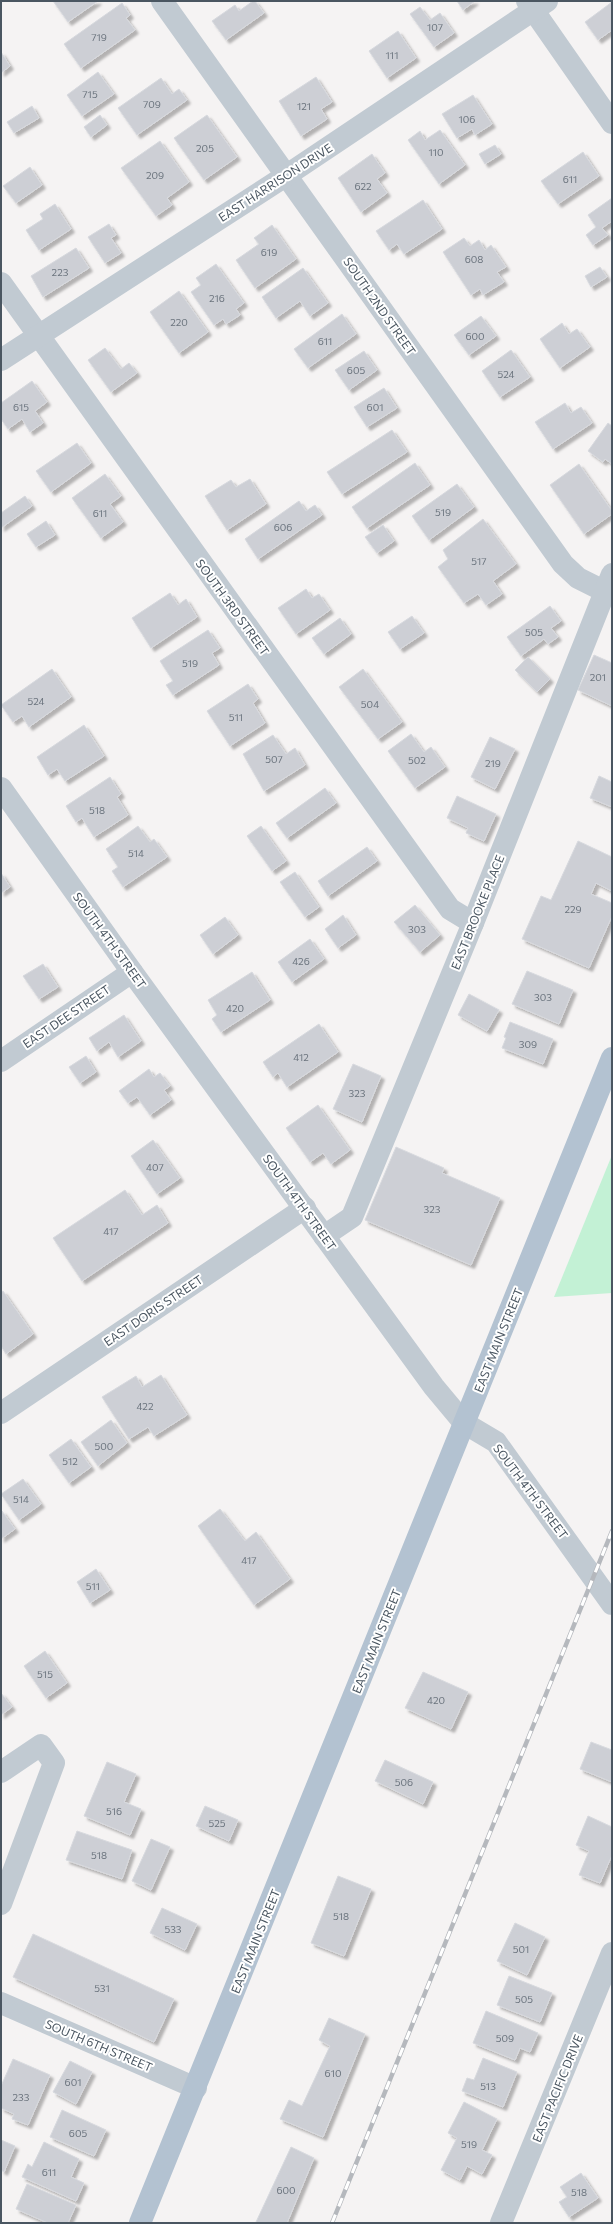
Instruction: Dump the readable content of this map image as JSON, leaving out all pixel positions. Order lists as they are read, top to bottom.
{
  "streets": {
    "main road": ["EAST MAIN STREET"],
    "street": [
      "EAST HARRISON DRIVE",
      "SOUTH 2ND STREET",
      "SOUTH 3RD STREET",
      "EAST BROOKE PLACE",
      "SOUTH 4TH STREET",
      "EAST DEE STREET",
      "EAST DORIS STREET",
      "SOUTH 6TH STREET",
      "EAST PACIFIC DRIVE"
    ]
  },
  "crossings": [
    ["EAST HARRISON DRIVE", "SOUTH 2ND STREET"],
    ["EAST HARRISON DRIVE", "SOUTH 3RD STREET"],
    ["SOUTH 2ND STREET", "EAST BROOKE PLACE"],
    ["SOUTH 3RD STREET", "EAST BROOKE PLACE"],
    ["EAST BROOKE PLACE", "SOUTH 4TH STREET"],
    ["SOUTH 4TH STREET", "EAST DEE STREET"],
    ["SOUTH 4TH STREET", "EAST DORIS STREET"],
    ["SOUTH 4TH STREET", "EAST MAIN STREET"],
    ["EAST MAIN STREET", "SOUTH 6TH STREET"]
  ],
  "house_numbers": [
    "107",
    "719",
    "111",
    "715",
    "709",
    "121",
    "106",
    "205",
    "110",
    "209",
    "611",
    "622",
    "619",
    "608",
    "223",
    "216",
    "220",
    "600",
    "611",
    "605",
    "524",
    "615",
    "601",
    "519",
    "611",
    "606",
    "517",
    "505",
    "519",
    "201",
    "524",
    "504",
    "511",
    "507",
    "502",
    "219",
    "518",
    "514",
    "229",
    "303",
    "426",
    "303",
    "420",
    "309",
    "412",
    "323",
    "407",
    "323",
    "417",
    "422",
    "500",
    "512",
    "514",
    "417",
    "511",
    "515",
    "420",
    "506",
    "516",
    "525",
    "518",
    "518",
    "533",
    "501",
    "531",
    "505",
    "509",
    "610",
    "601",
    "513",
    "233",
    "605",
    "519",
    "611",
    "600",
    "518"
  ]
}
